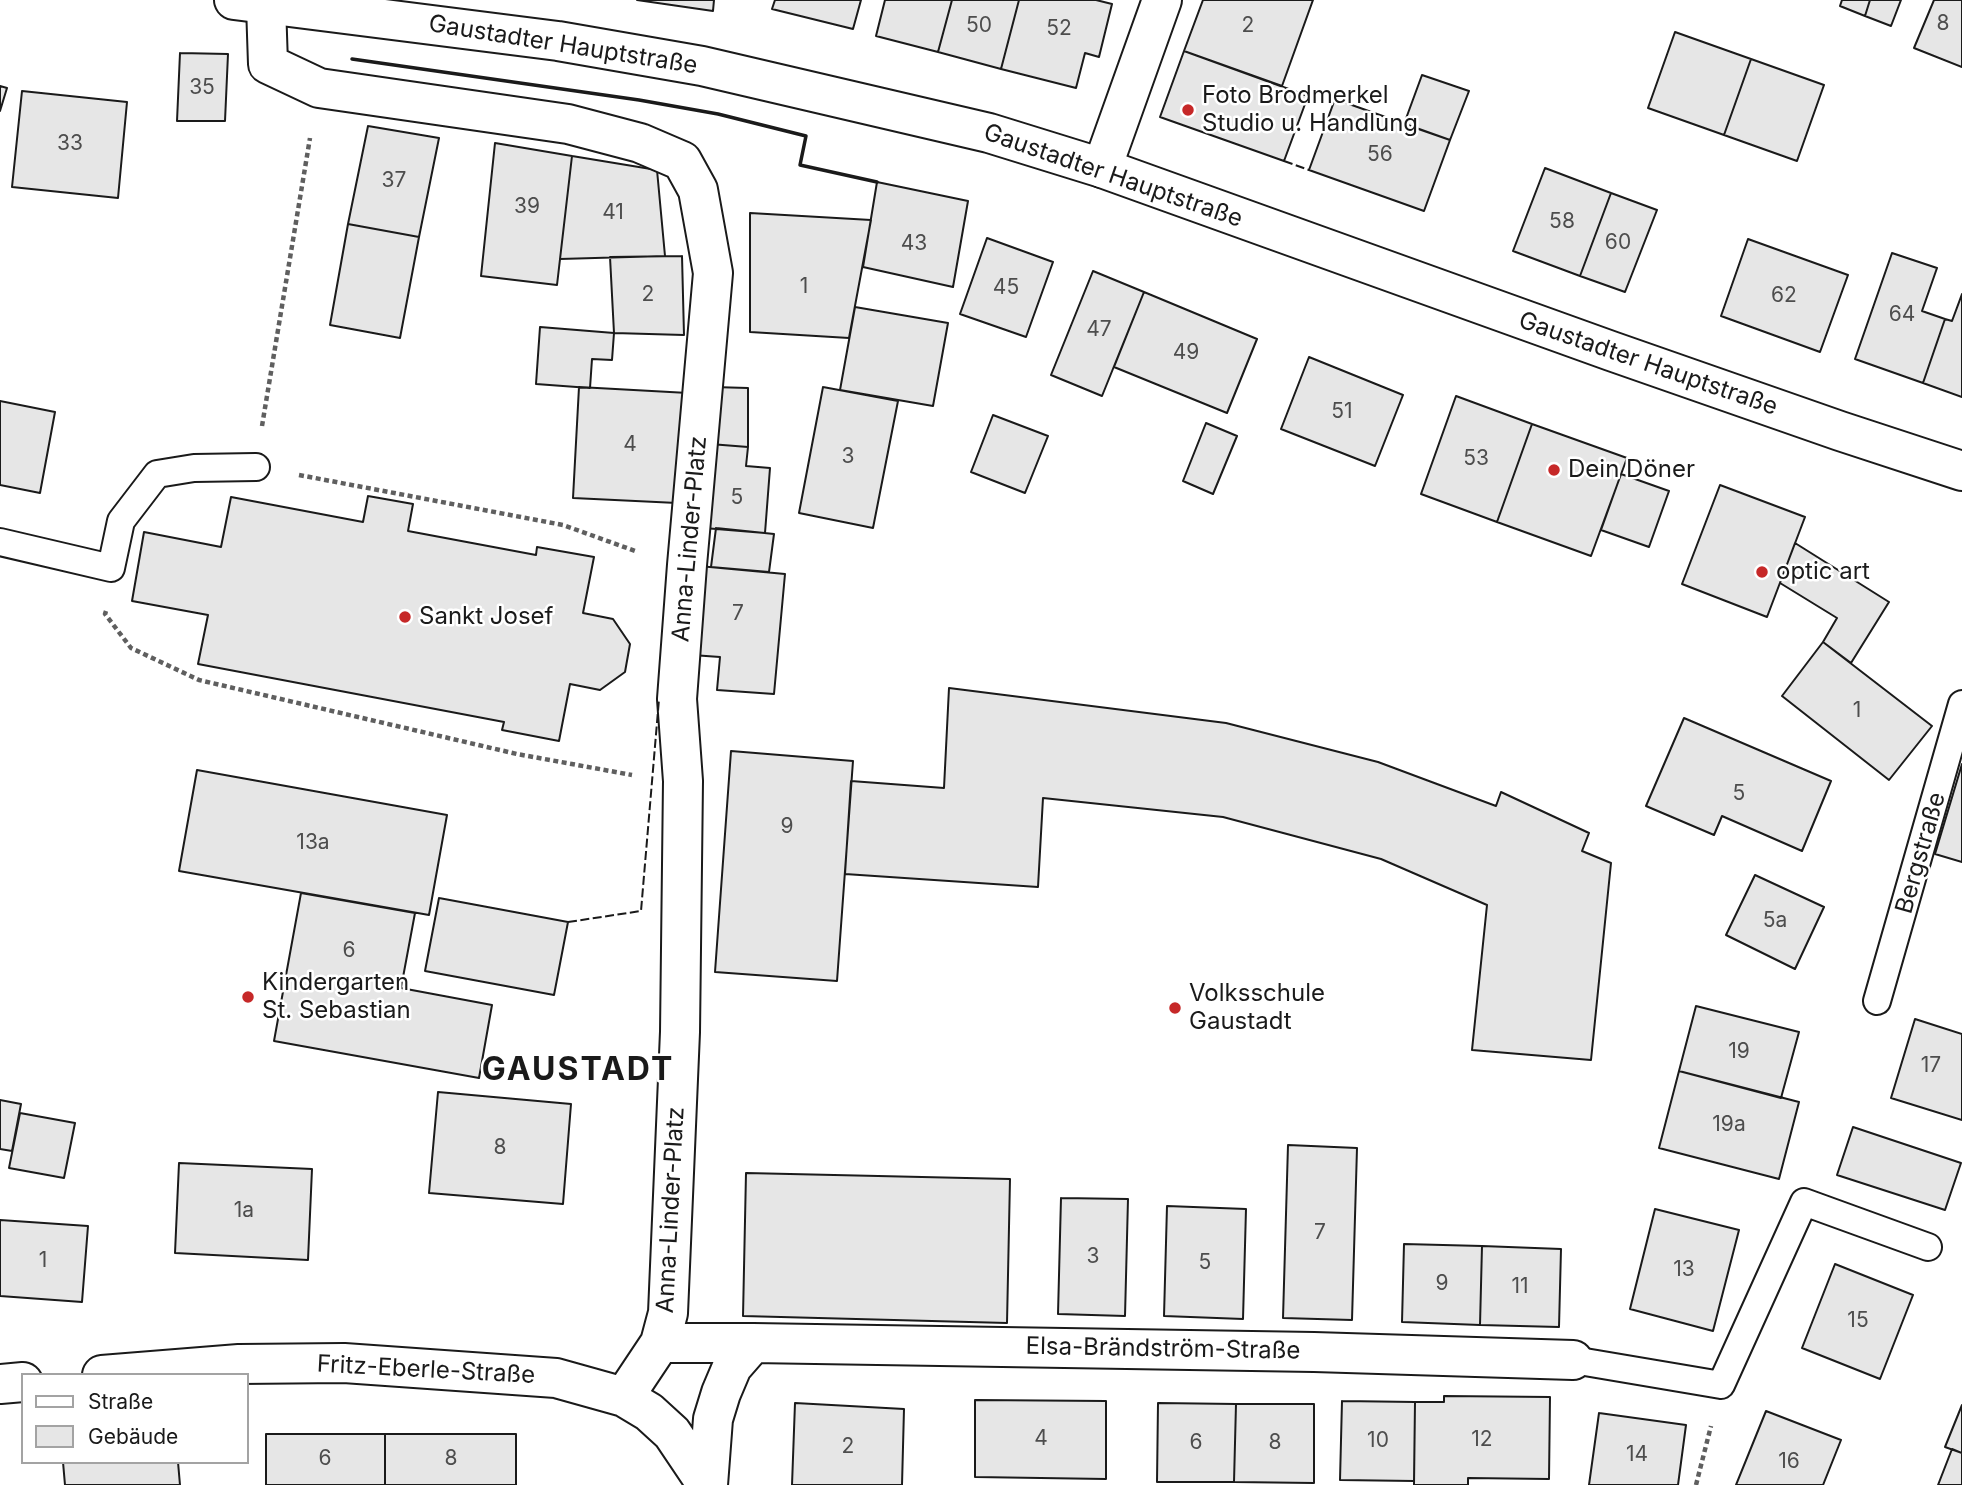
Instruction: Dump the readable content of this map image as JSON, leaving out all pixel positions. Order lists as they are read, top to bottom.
{
  "streets": {
    "street": [
      "Gaustadter Hauptstraße",
      "Anna-Linder-Platz",
      "Elsa-Brändström-Straße",
      "Fritz-Eberle-Straße"
    ],
    "lane": ["Bergstraße"]
  },
  "crossings": [
    ["Gaustadter Hauptstraße", "Anna-Linder-Platz"],
    ["Anna-Linder-Platz", "Elsa-Brändström-Straße"],
    ["Anna-Linder-Platz", "Fritz-Eberle-Straße"]
  ],
  "districts": ["GAUSTADT"],
  "places": [
    "Foto Brodmerkel Studio u. Handlung",
    "Dein Döner",
    "optic art",
    "Sankt Josef",
    "Kindergarten St. Sebastian",
    "Volksschule Gaustadt"
  ],
  "house_numbers": [
    "8",
    "50",
    "2",
    "52",
    "35",
    "33",
    "56",
    "37",
    "39",
    "41",
    "58",
    "60",
    "43",
    "1",
    "45",
    "2",
    "62",
    "64",
    "47",
    "49",
    "51",
    "4",
    "3",
    "53",
    "5",
    "7",
    "1",
    "5",
    "9",
    "13a",
    "5a",
    "6",
    "19",
    "17",
    "19a",
    "8",
    "1a",
    "7",
    "3",
    "1",
    "5",
    "13",
    "9",
    "11",
    "15",
    "4",
    "12",
    "10",
    "6",
    "8",
    "2",
    "14",
    "6",
    "8",
    "16"
  ],
  "legend": ["Straße", "Gebäude"]
}
